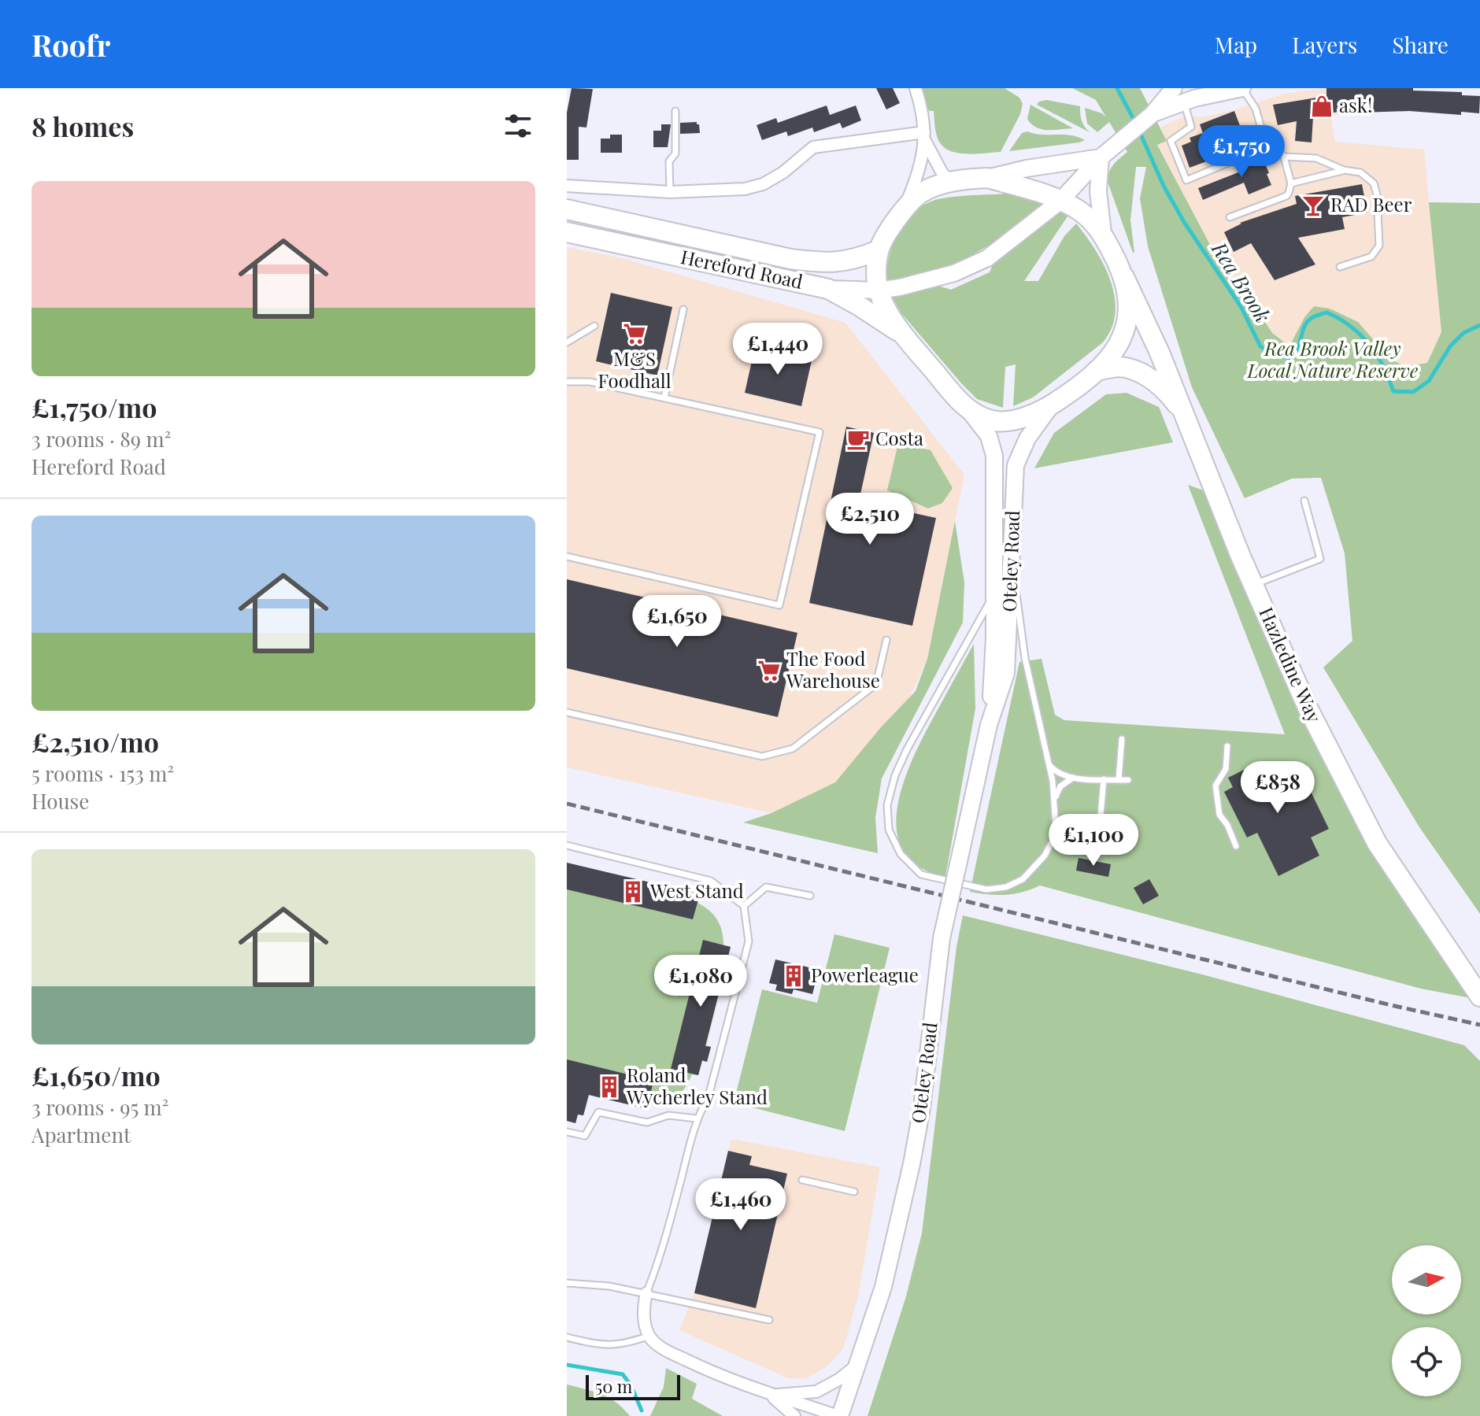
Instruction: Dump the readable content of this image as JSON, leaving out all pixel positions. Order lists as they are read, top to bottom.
{
  "streets": {
    "main road": ["Hereford Road", "Oteley Road", "Hazledine Way"]
  },
  "water": ["Rea Brook"],
  "parks": ["Rea Brook Valley Local Nature Reserve"],
  "places": {
    "shop": ["ask!"],
    "bar": ["RAD Beer"],
    "supermarket": ["M&S Foodhall", "The Food Warehouse"],
    "cafe": ["Costa"],
    "building": ["West Stand", "Powerleague", "Roland Wycherley Stand"]
  },
  "scale_bar": "50 m",
  "north": "right",
  "page": {
    "header": "Roofr",
    "nav": ["Map", "Layers", "Share"],
    "heading": "8 homes",
    "price": [
      "£1,750",
      "£1,440",
      "£2,510",
      "£1,650",
      "£858",
      "£1,100",
      "£1,080",
      "£1,460"
    ],
    "list": [
      {
        "name": "£1,750/mo",
        "note": "3 rooms · 89 m² · Hereford Road"
      },
      {
        "name": "£2,510/mo",
        "note": "5 rooms · 153 m² · House"
      },
      {
        "name": "£1,650/mo",
        "note": "3 rooms · 95 m² · Apartment"
      }
    ],
    "scale": "50 m"
  }
}
